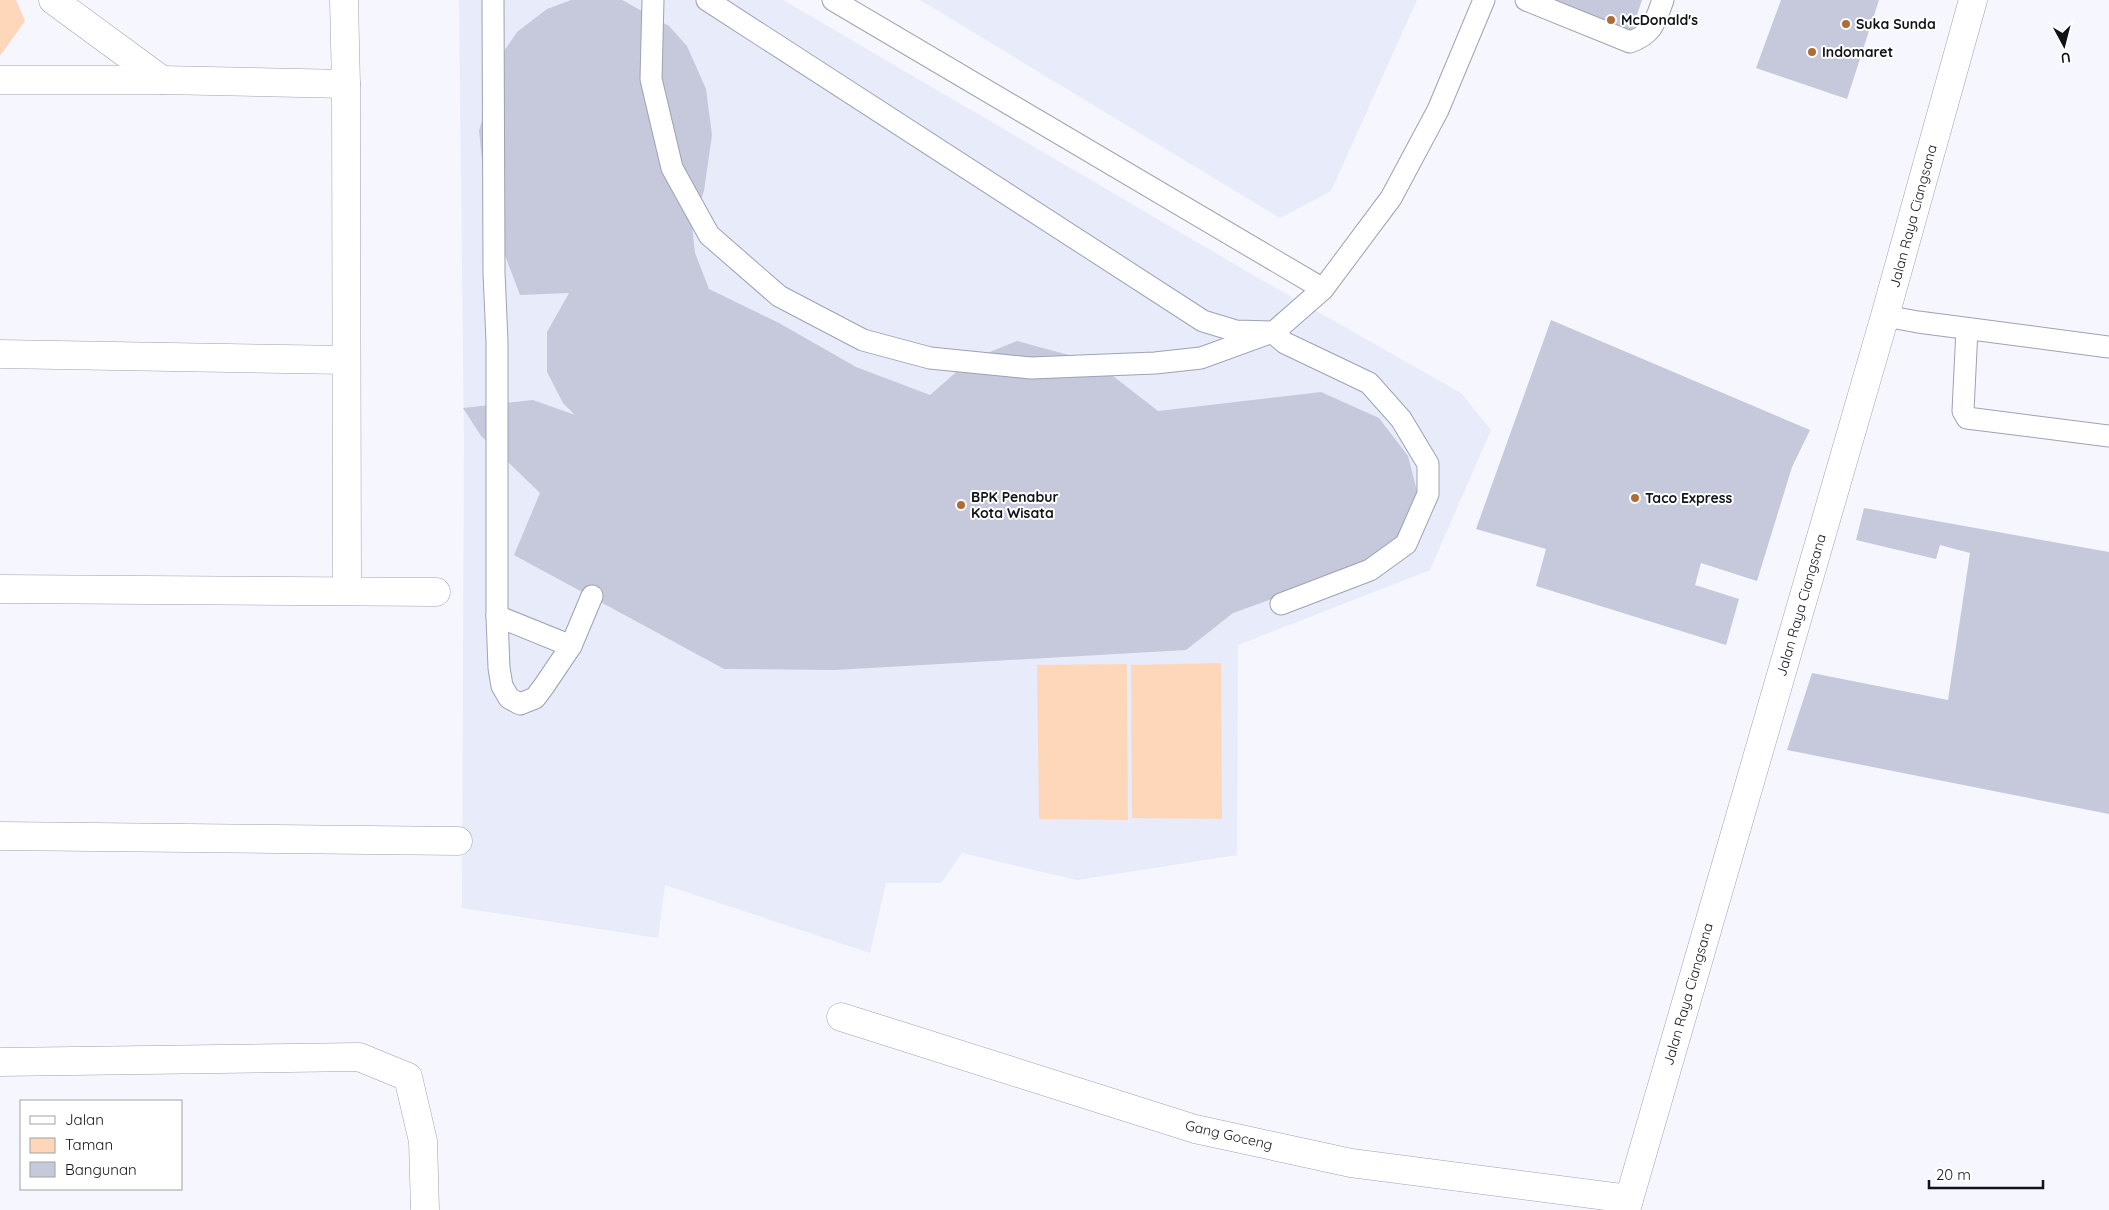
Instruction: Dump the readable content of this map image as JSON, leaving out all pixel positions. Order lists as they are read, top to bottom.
{
  "streets": {
    "street": ["Jalan Raya Ciangsana", "Gang Goceng"]
  },
  "crossings": [
    ["Jalan Raya Ciangsana", "Gang Goceng"]
  ],
  "places": [
    "McDonald's",
    "Suka Sunda",
    "Indomaret",
    "Taco Express",
    "BPK Penabur Kota Wisata"
  ],
  "legend": ["Jalan", "Taman", "Bangunan"],
  "scale_bar": "20 m",
  "north": "bottom"
}
